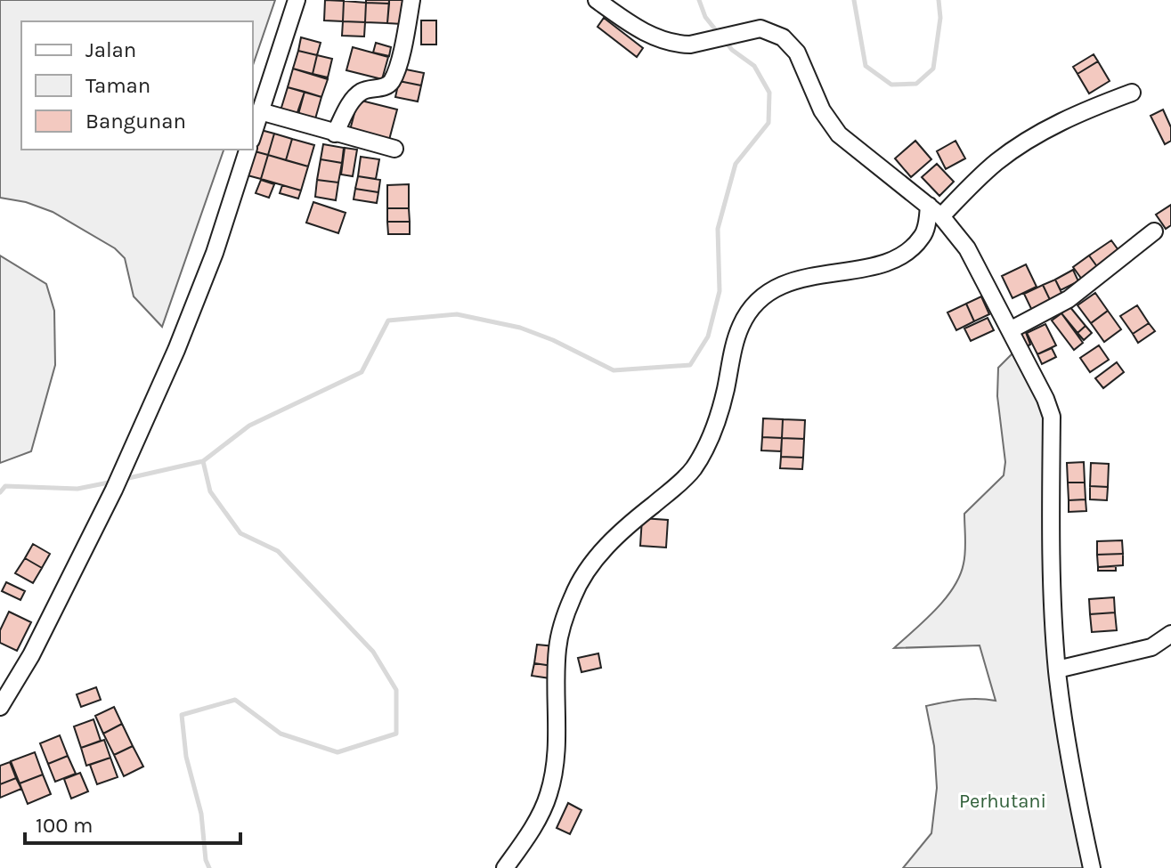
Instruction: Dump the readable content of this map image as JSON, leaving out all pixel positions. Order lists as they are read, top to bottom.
{
  "parks": ["Perhutani"],
  "legend": ["Jalan", "Taman", "Bangunan"],
  "scale_bar": "100 m"
}
